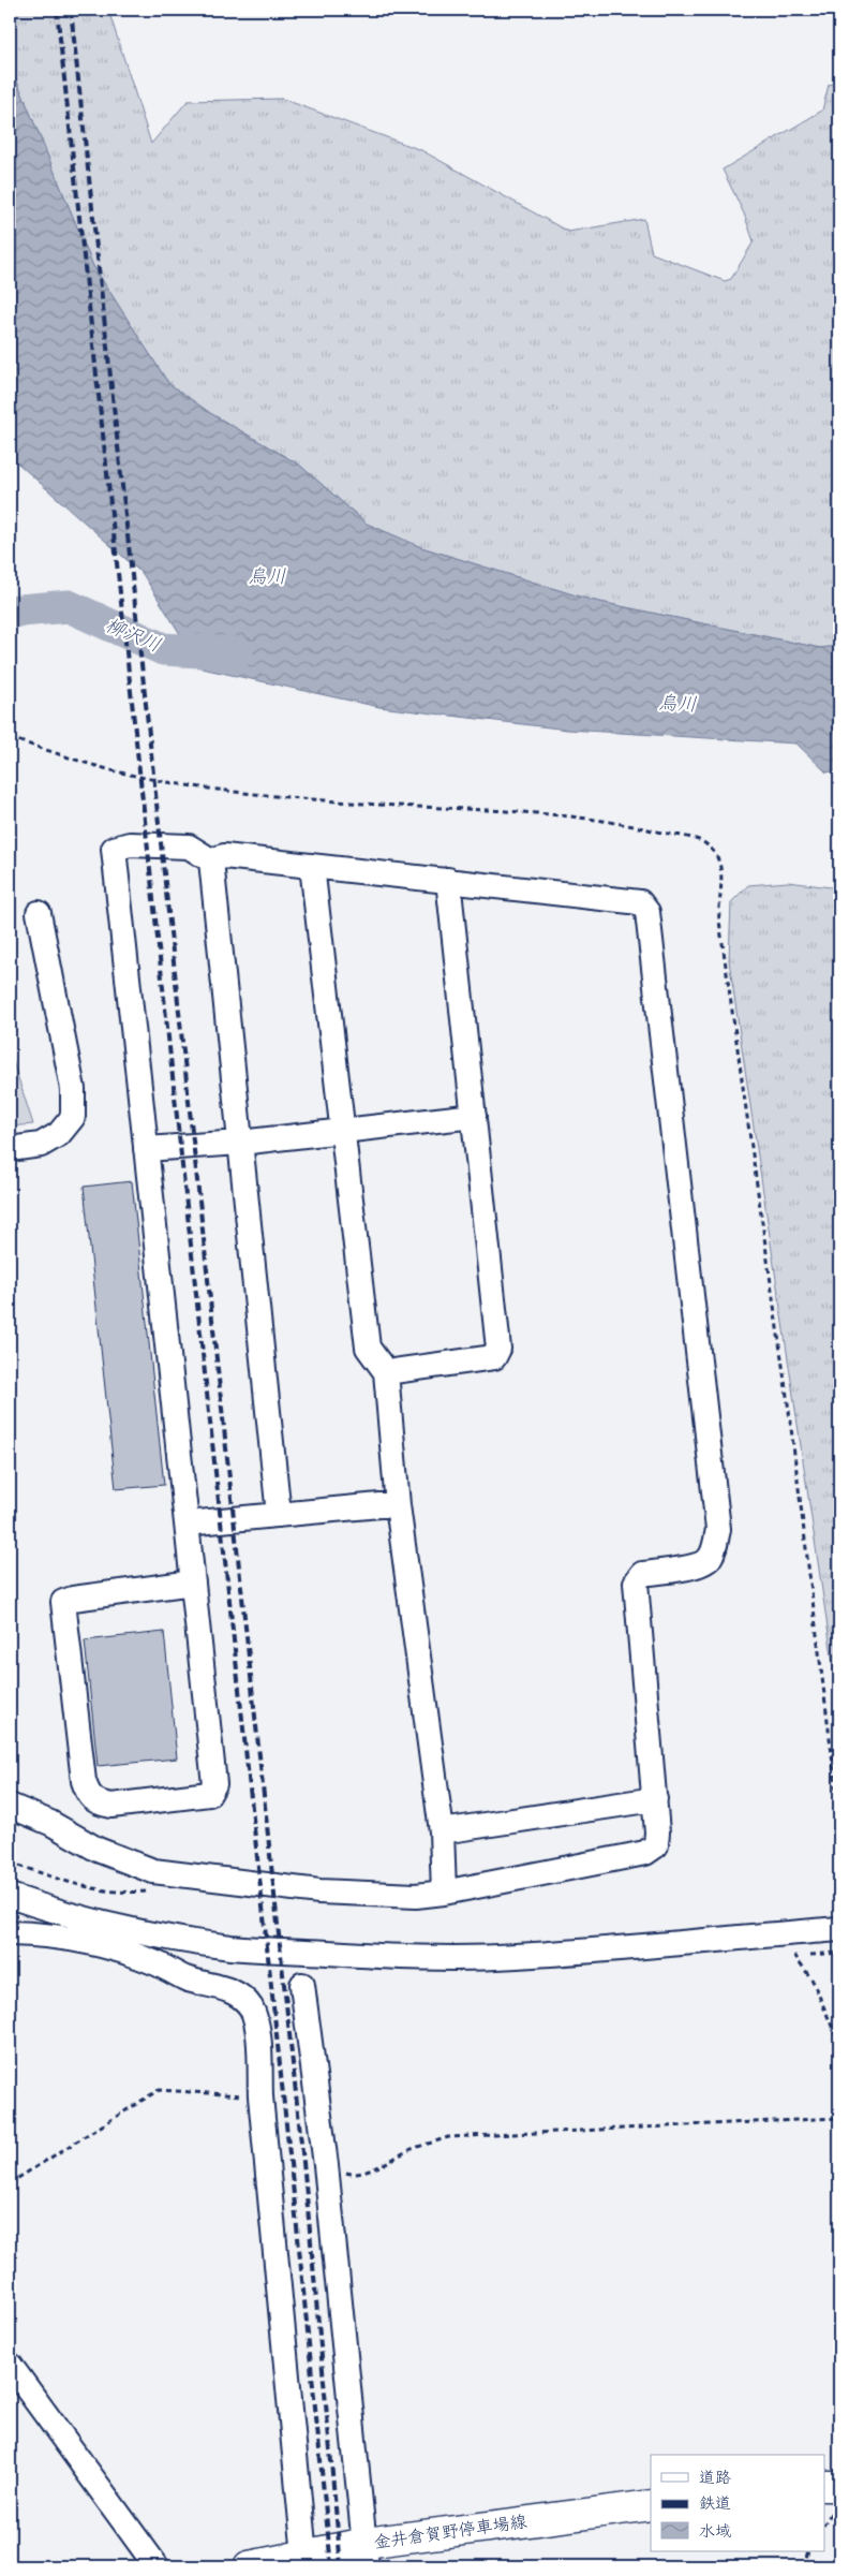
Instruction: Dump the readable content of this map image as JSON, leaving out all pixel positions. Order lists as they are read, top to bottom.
{
  "streets": {
    "main road": ["金井倉賀野停車場線"]
  },
  "water": ["烏川", "柳沢川"],
  "legend": ["道路", "鉄道", "水域"]
}
